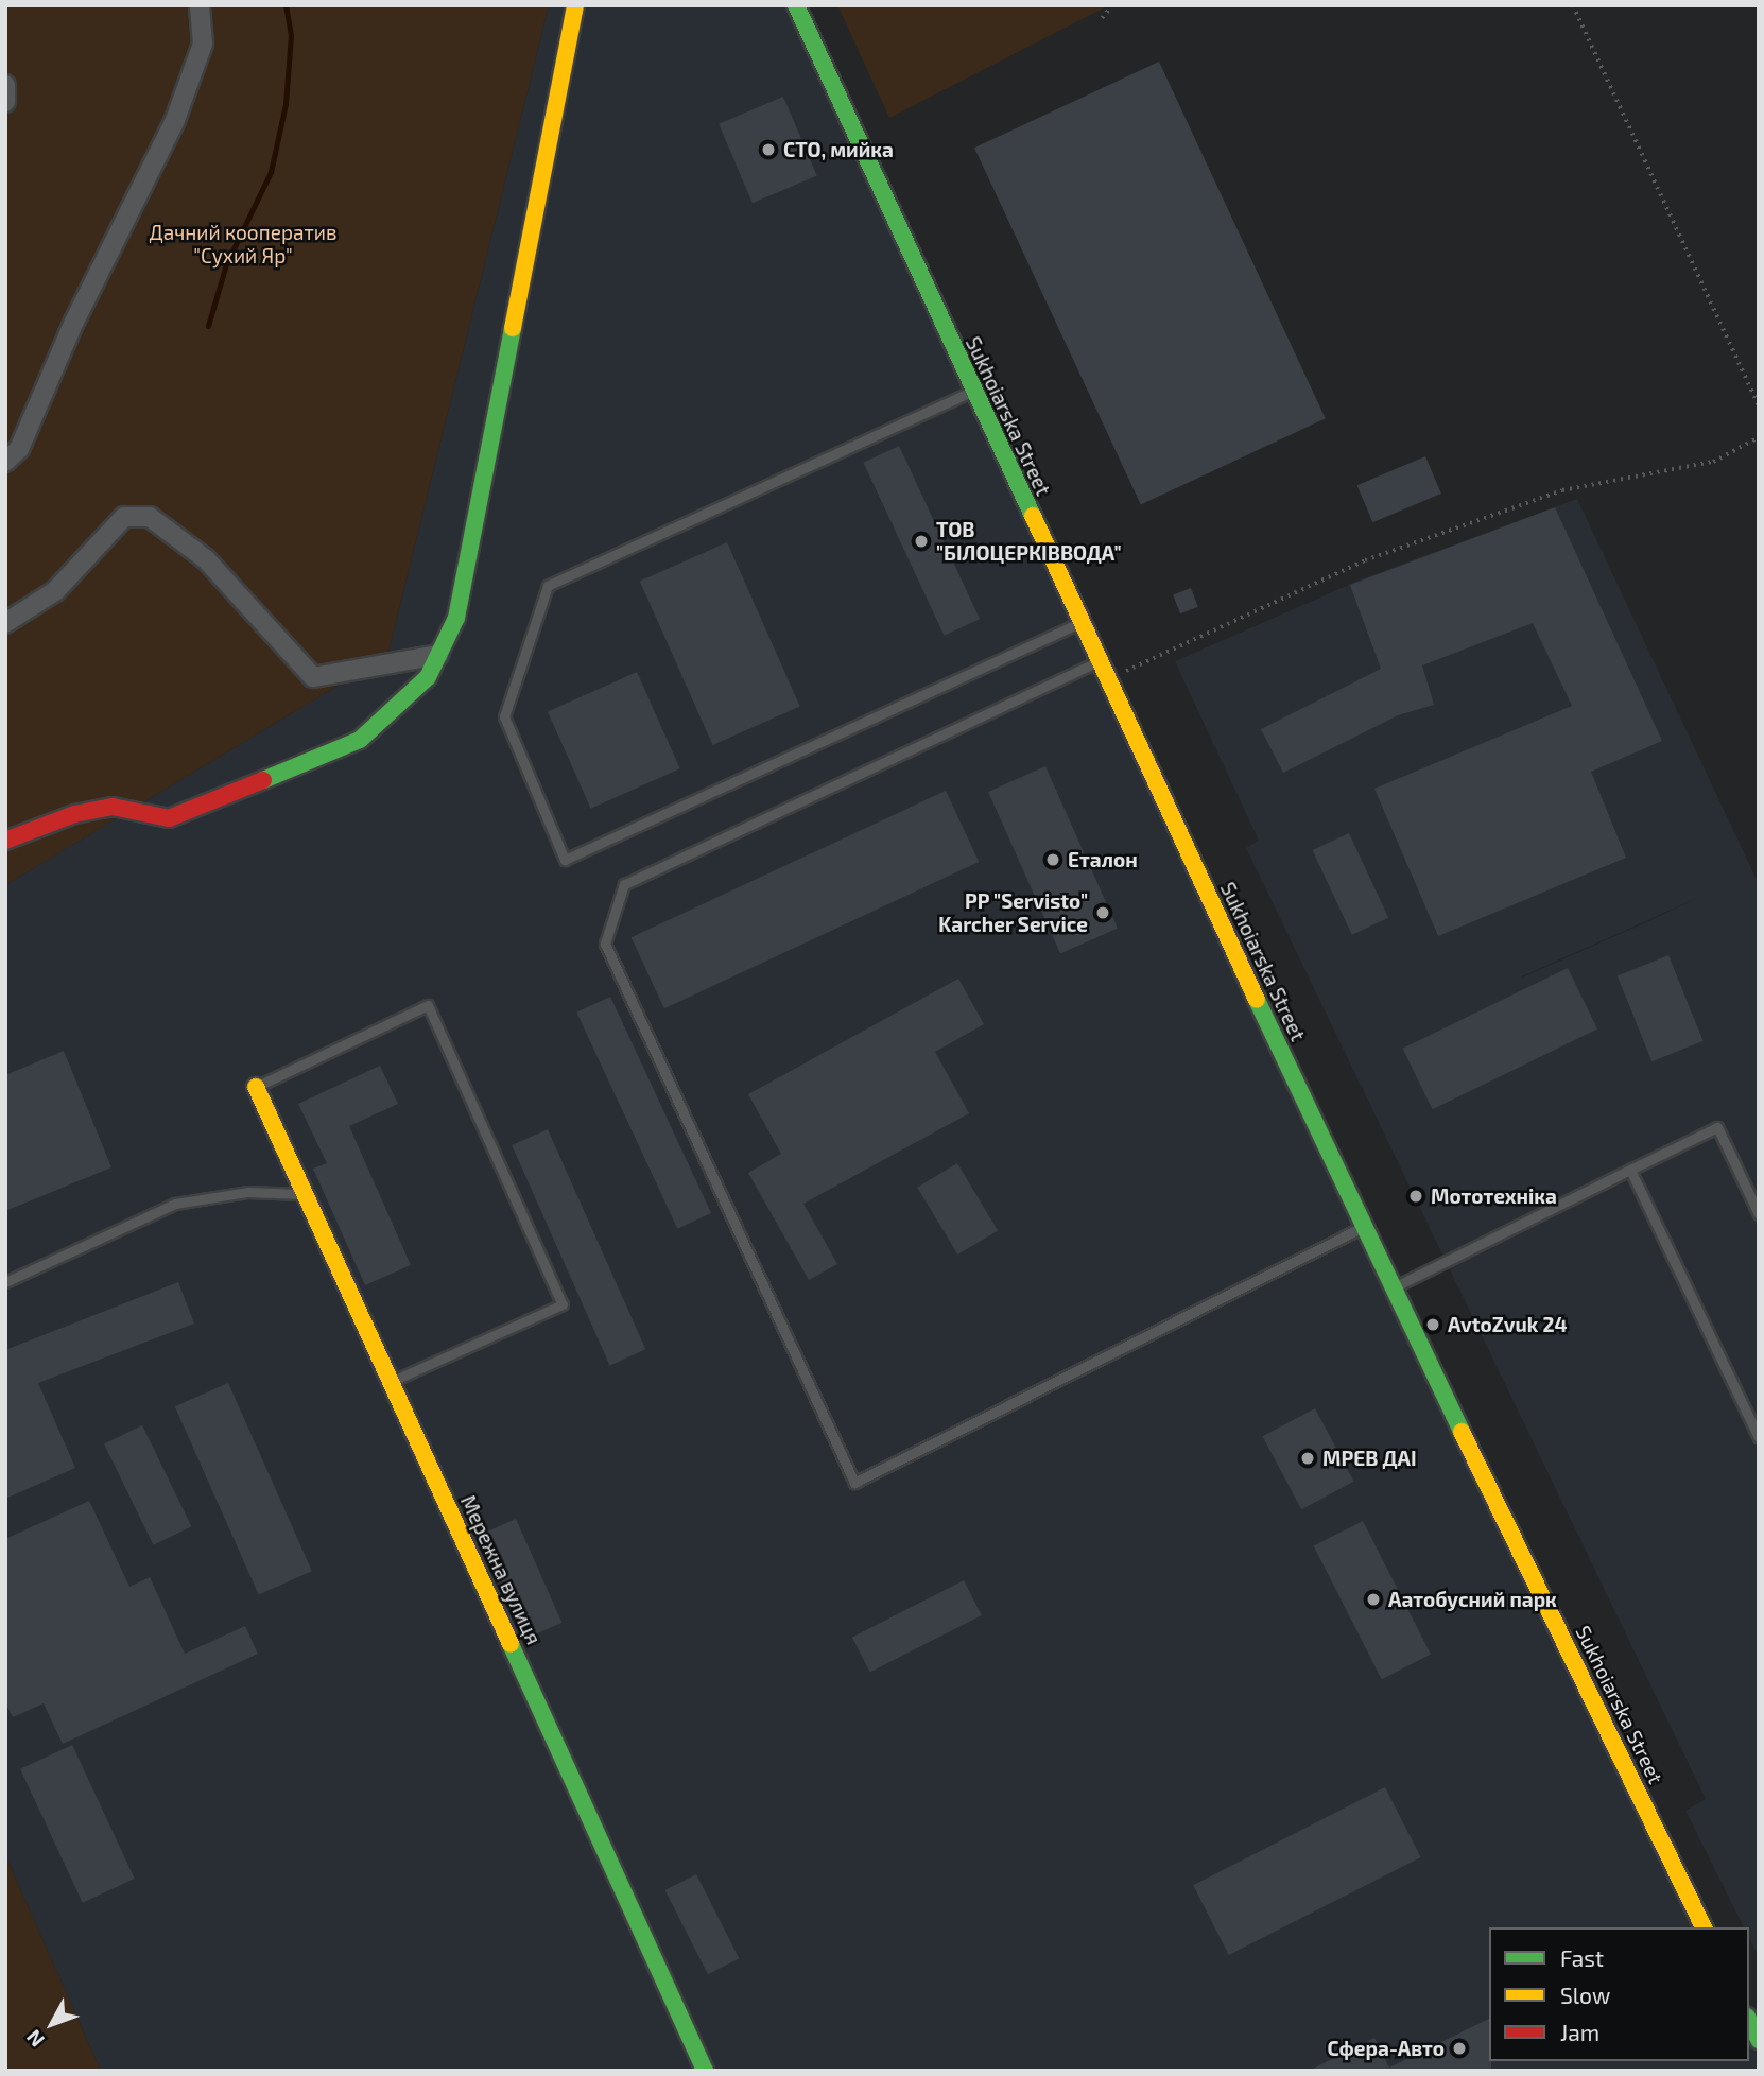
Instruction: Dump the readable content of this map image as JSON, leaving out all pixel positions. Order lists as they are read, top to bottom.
{
  "streets": {
    "street": ["Sukhoiarska Street", "Мережна вулиця"]
  },
  "parks": ["Дачний кооператив \"Сухий Яр\""],
  "places": [
    "СТО, мийка",
    "ТОВ \"БІЛОЦЕРКІВВОДА\"",
    "Еталон",
    "PP \"Servisto\" Karcher Service",
    "Мототехніка",
    "AvtoZvuk 24",
    "МРЕВ ДАІ",
    "Аатобусний парк",
    "Сфера-Авто"
  ],
  "legend": ["Fast", "Slow", "Jam"],
  "north": "bottom left"
}
